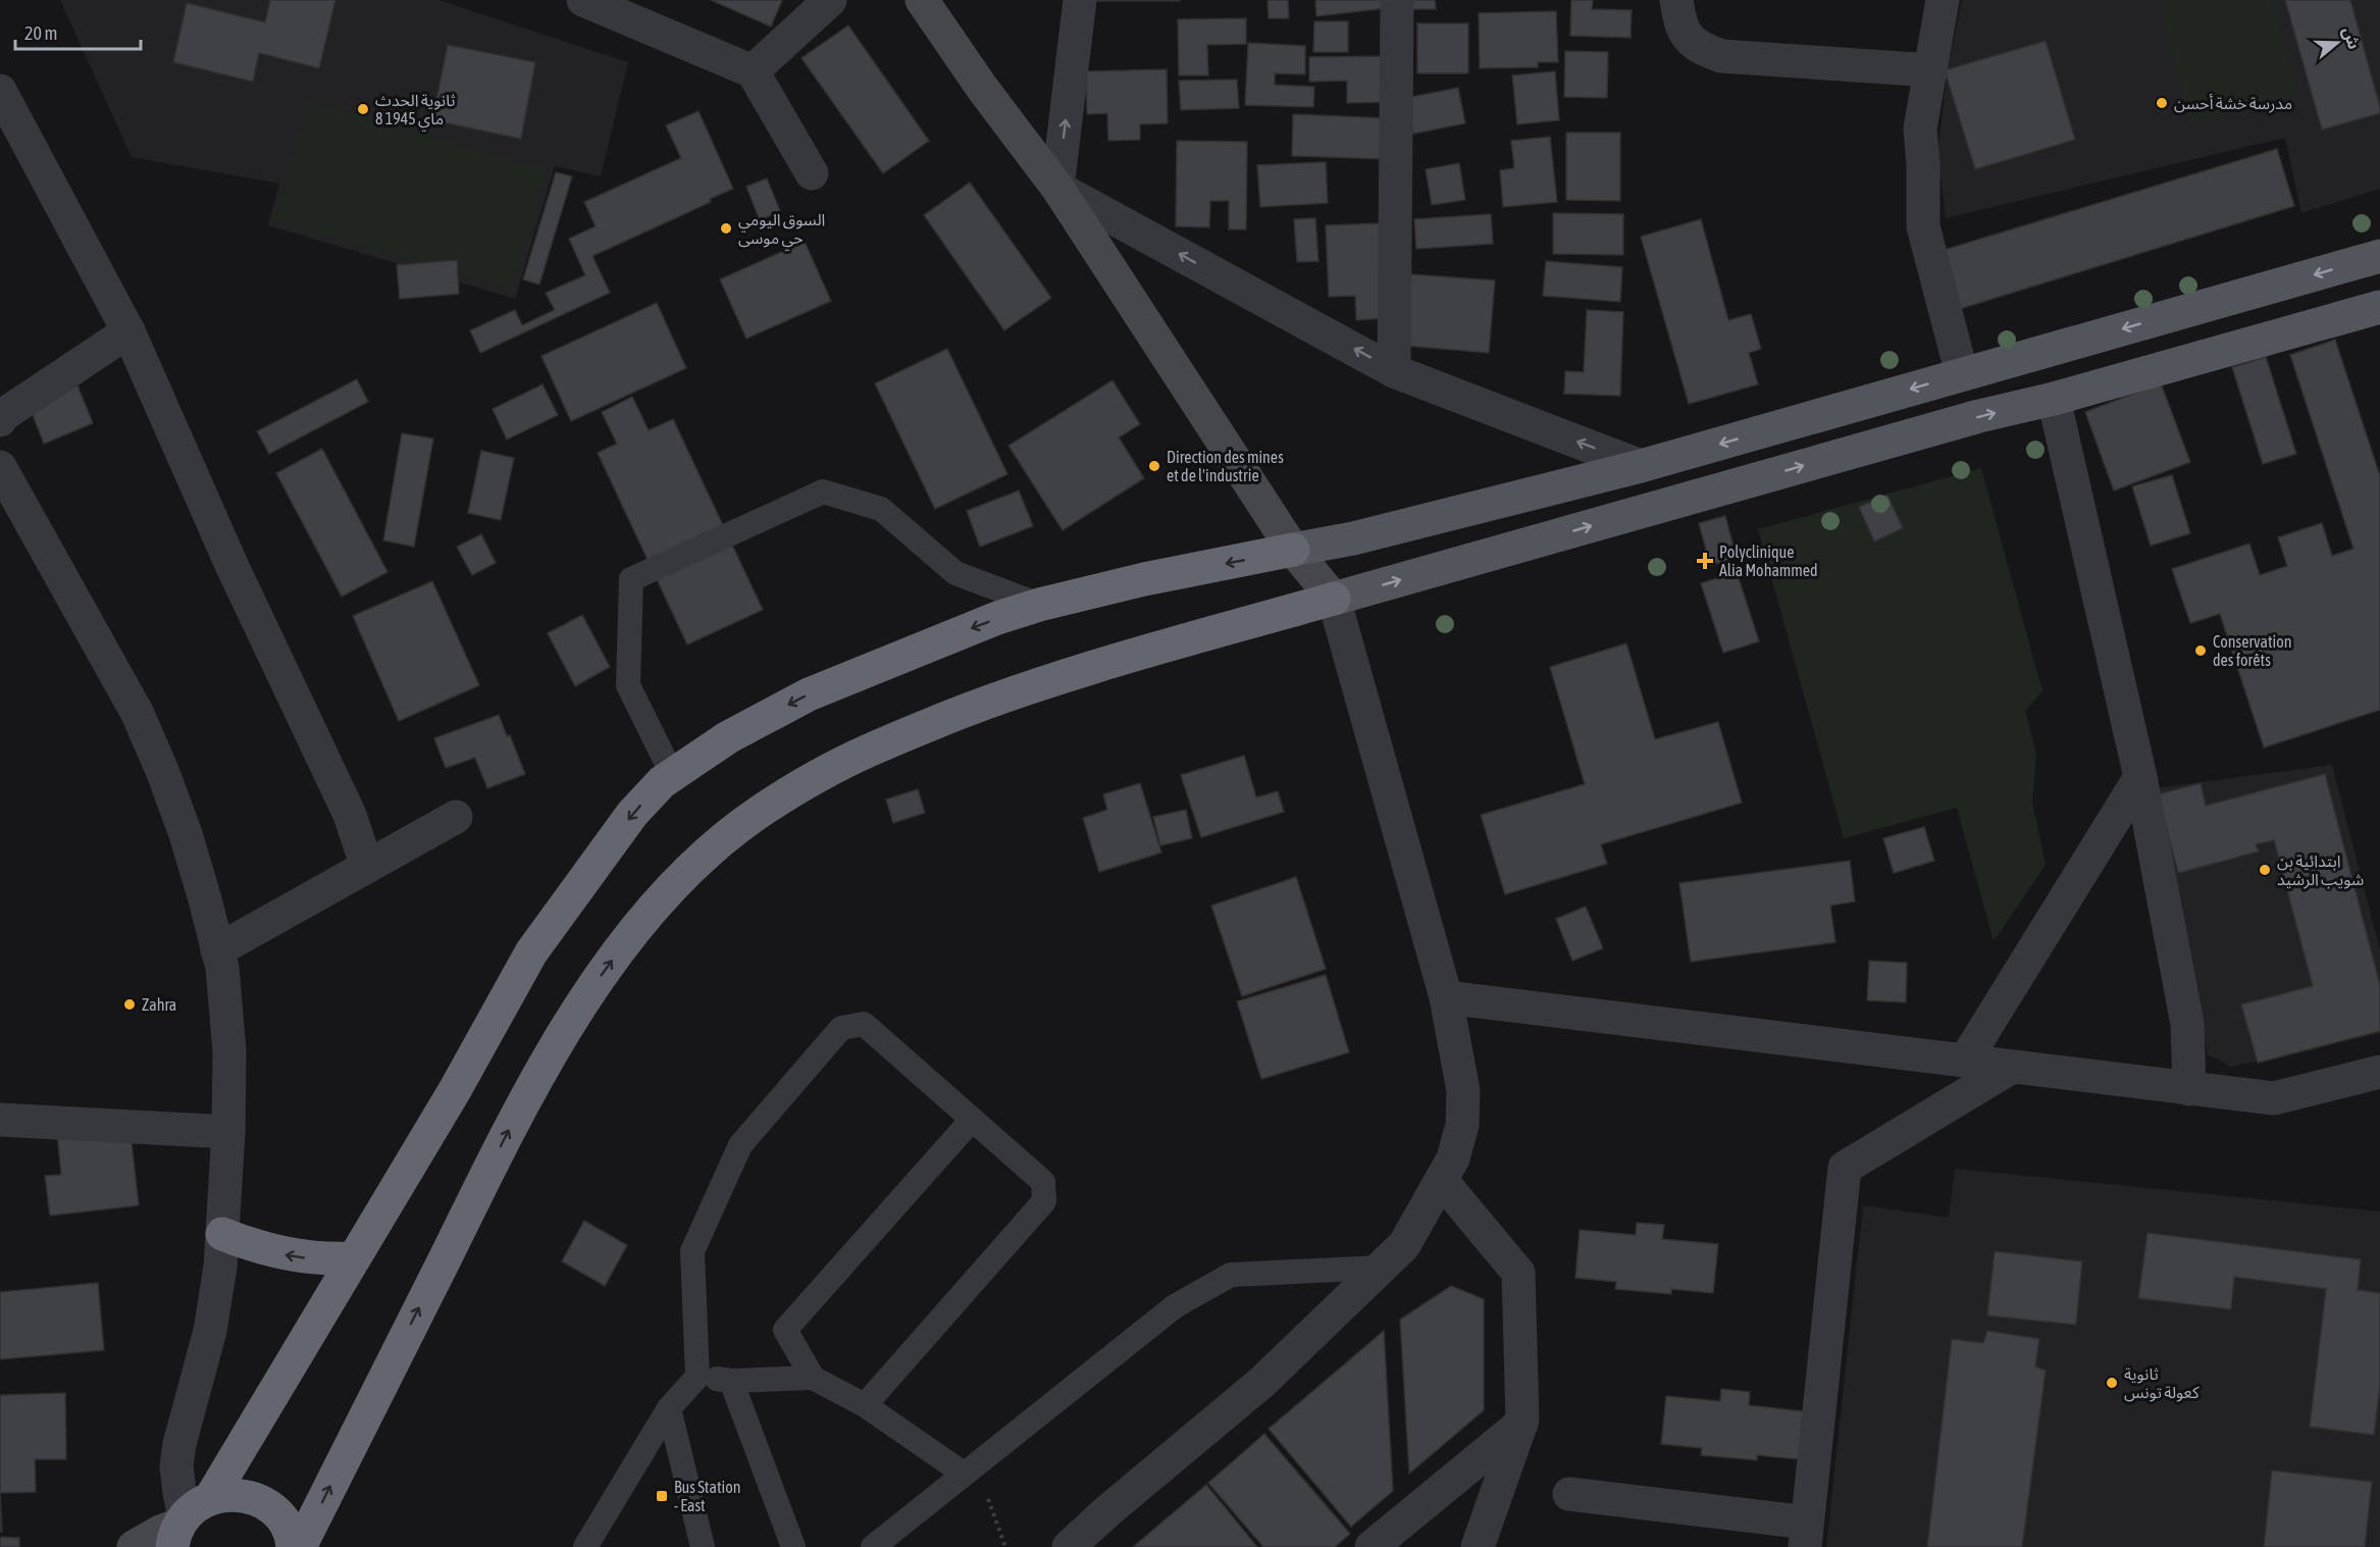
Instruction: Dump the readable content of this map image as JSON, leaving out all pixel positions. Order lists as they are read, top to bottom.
{
  "places": {
    "other": [
      "مدرسة خشة أحسن",
      "ثانوية الحدث 8 ماي 1945",
      "السوق اليومي حي موسى",
      "Direction des mines et de l'industrie",
      "Conservation des forêts",
      "ابتدائية بن شويب الرشيد",
      "Zahra",
      "ثانوية كعولة تونس"
    ],
    "health": ["Polyclinique Alia Mohammed"],
    "transit": ["Bus Station - East"]
  },
  "scale_bar": "20 m",
  "north": "right"
}
